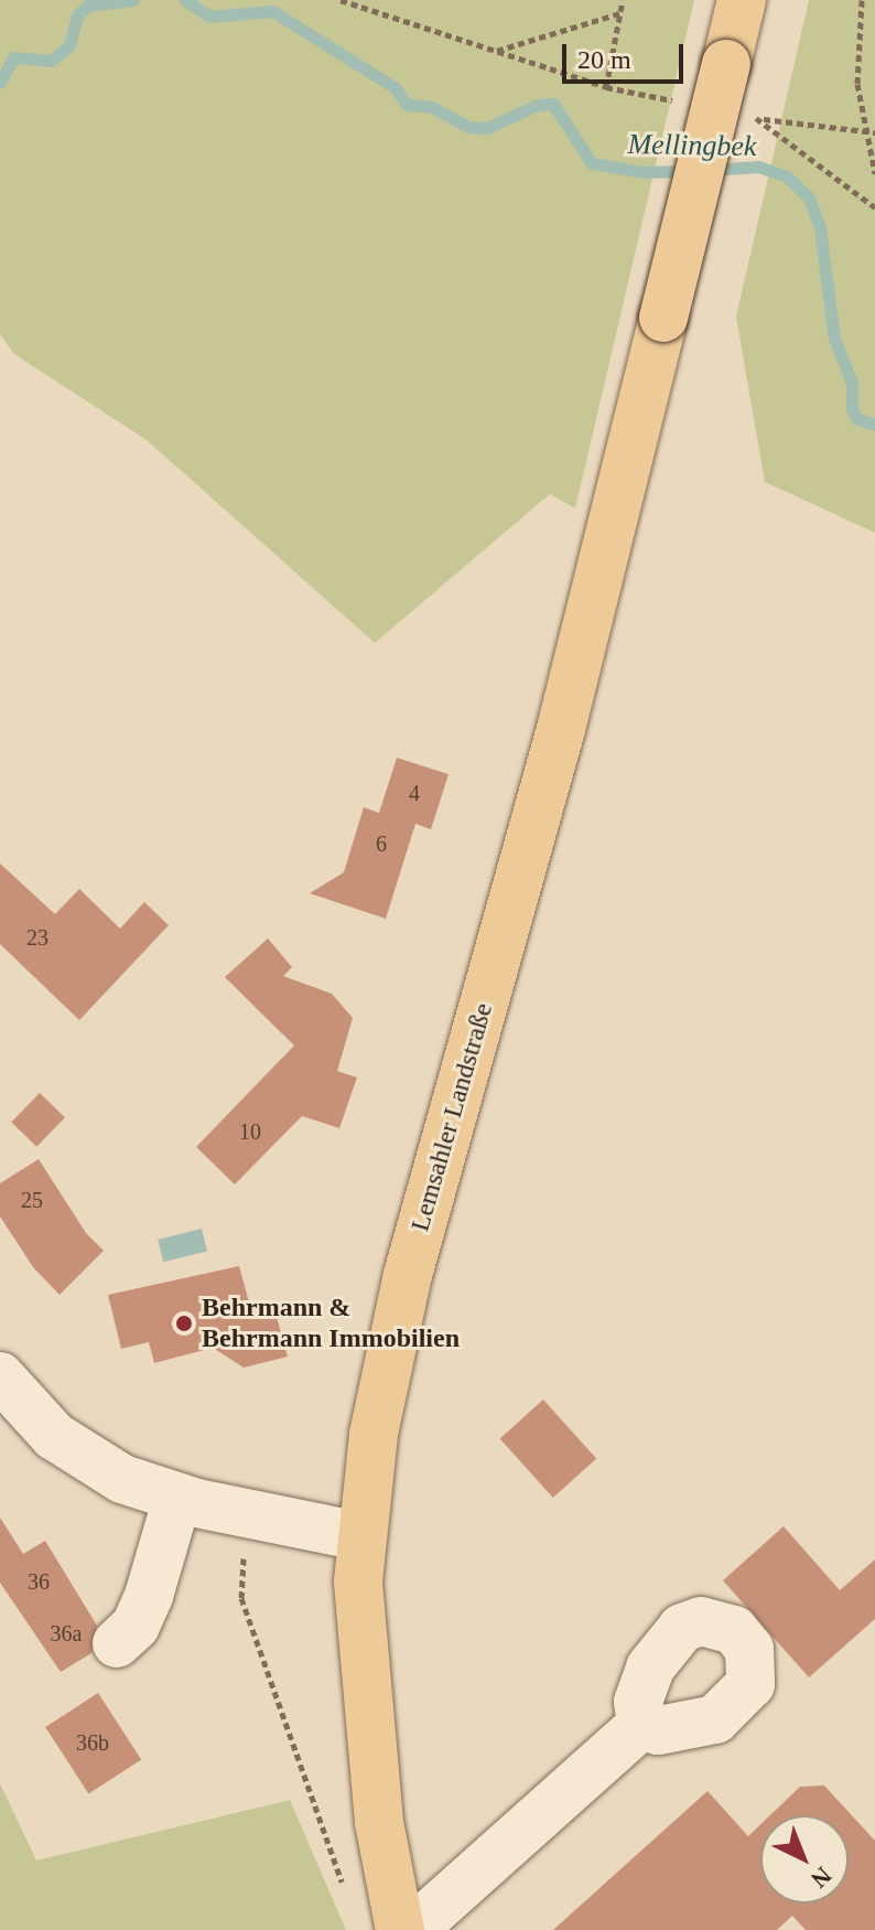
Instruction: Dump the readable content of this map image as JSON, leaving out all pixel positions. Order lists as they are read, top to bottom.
{
  "streets": {
    "main road": ["Lemsahler Landstraße"]
  },
  "water": ["Mellingbek"],
  "places": ["Behrmann & Behrmann Immobilien"],
  "house_numbers": [
    "4",
    "6",
    "23",
    "10",
    "25",
    "36",
    "36a",
    "36b"
  ],
  "scale_bar": "20 m",
  "north": "bottom right"
}
